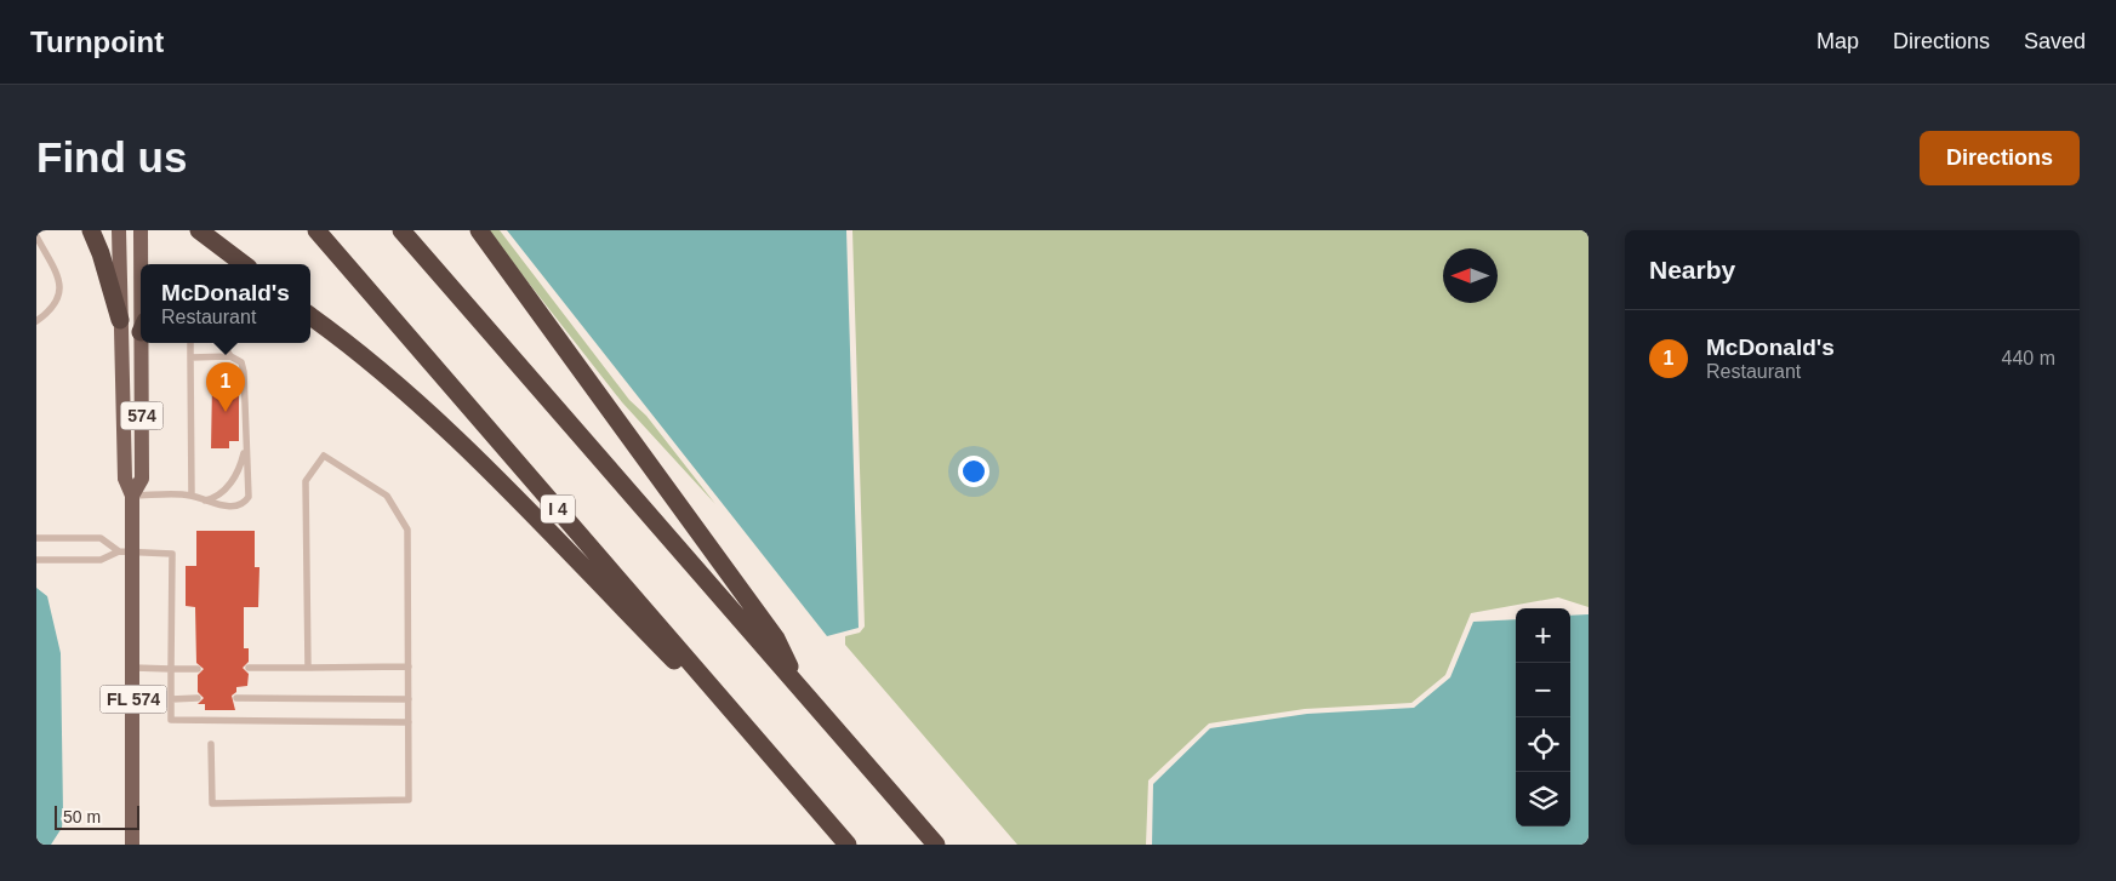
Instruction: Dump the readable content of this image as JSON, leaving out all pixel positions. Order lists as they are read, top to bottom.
{
  "streets": {
    "highway": ["I 4"],
    "main road": ["574", "FL 574"]
  },
  "crossings": [
    ["574", "FL 574"]
  ],
  "scale_bar": "50 m",
  "north": "left",
  "page": {
    "header": "Turnpoint",
    "nav": ["Map", "Directions", "Saved"],
    "buttons": "Directions",
    "title": "Find us",
    "heading": "Nearby",
    "popup": ["McDonald's", "Restaurant"],
    "list": [
      {
        "mark": "1",
        "name": "McDonald's",
        "note": "Restaurant",
        "value": "440 m"
      }
    ],
    "pins": "1",
    "map_buttons": ["+", "−"],
    "scale": "50 m"
  }
}
